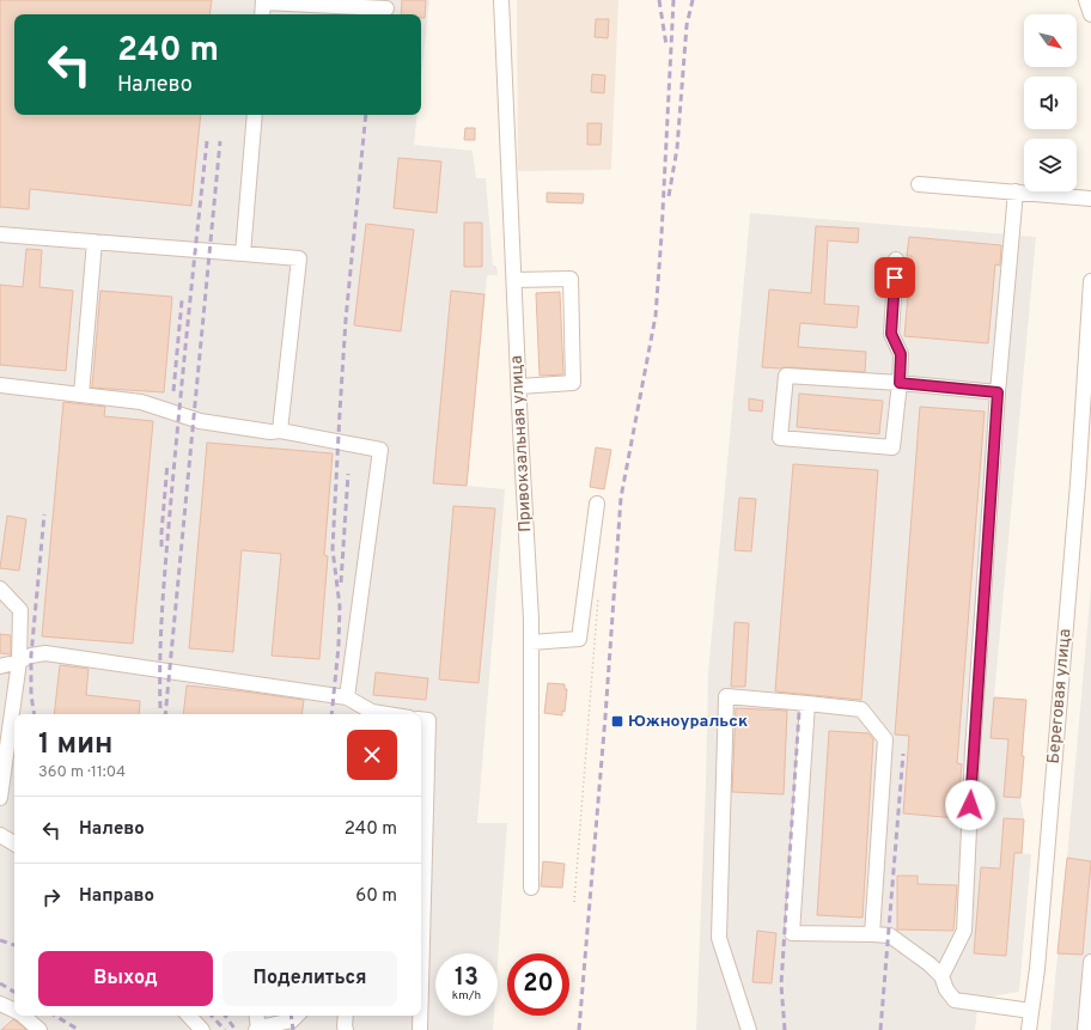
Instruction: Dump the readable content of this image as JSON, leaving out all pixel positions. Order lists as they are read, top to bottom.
{
  "streets": {
    "street": ["Привокзальная улица", "Береговая улица"]
  },
  "places": {
    "transit": ["Южноуральск"]
  },
  "north": "bottom right",
  "page": {
    "turn": ["240 m", "Налево"],
    "heading": ["1 мин", "360 m · 11:04"],
    "list": [
      {
        "name": "Налево",
        "value": "240 m"
      },
      {
        "name": "Направо",
        "value": "60 m"
      }
    ],
    "buttons": ["Выход", "Поделиться"],
    "speed": "13 km/h",
    "limit": "20"
  }
}
